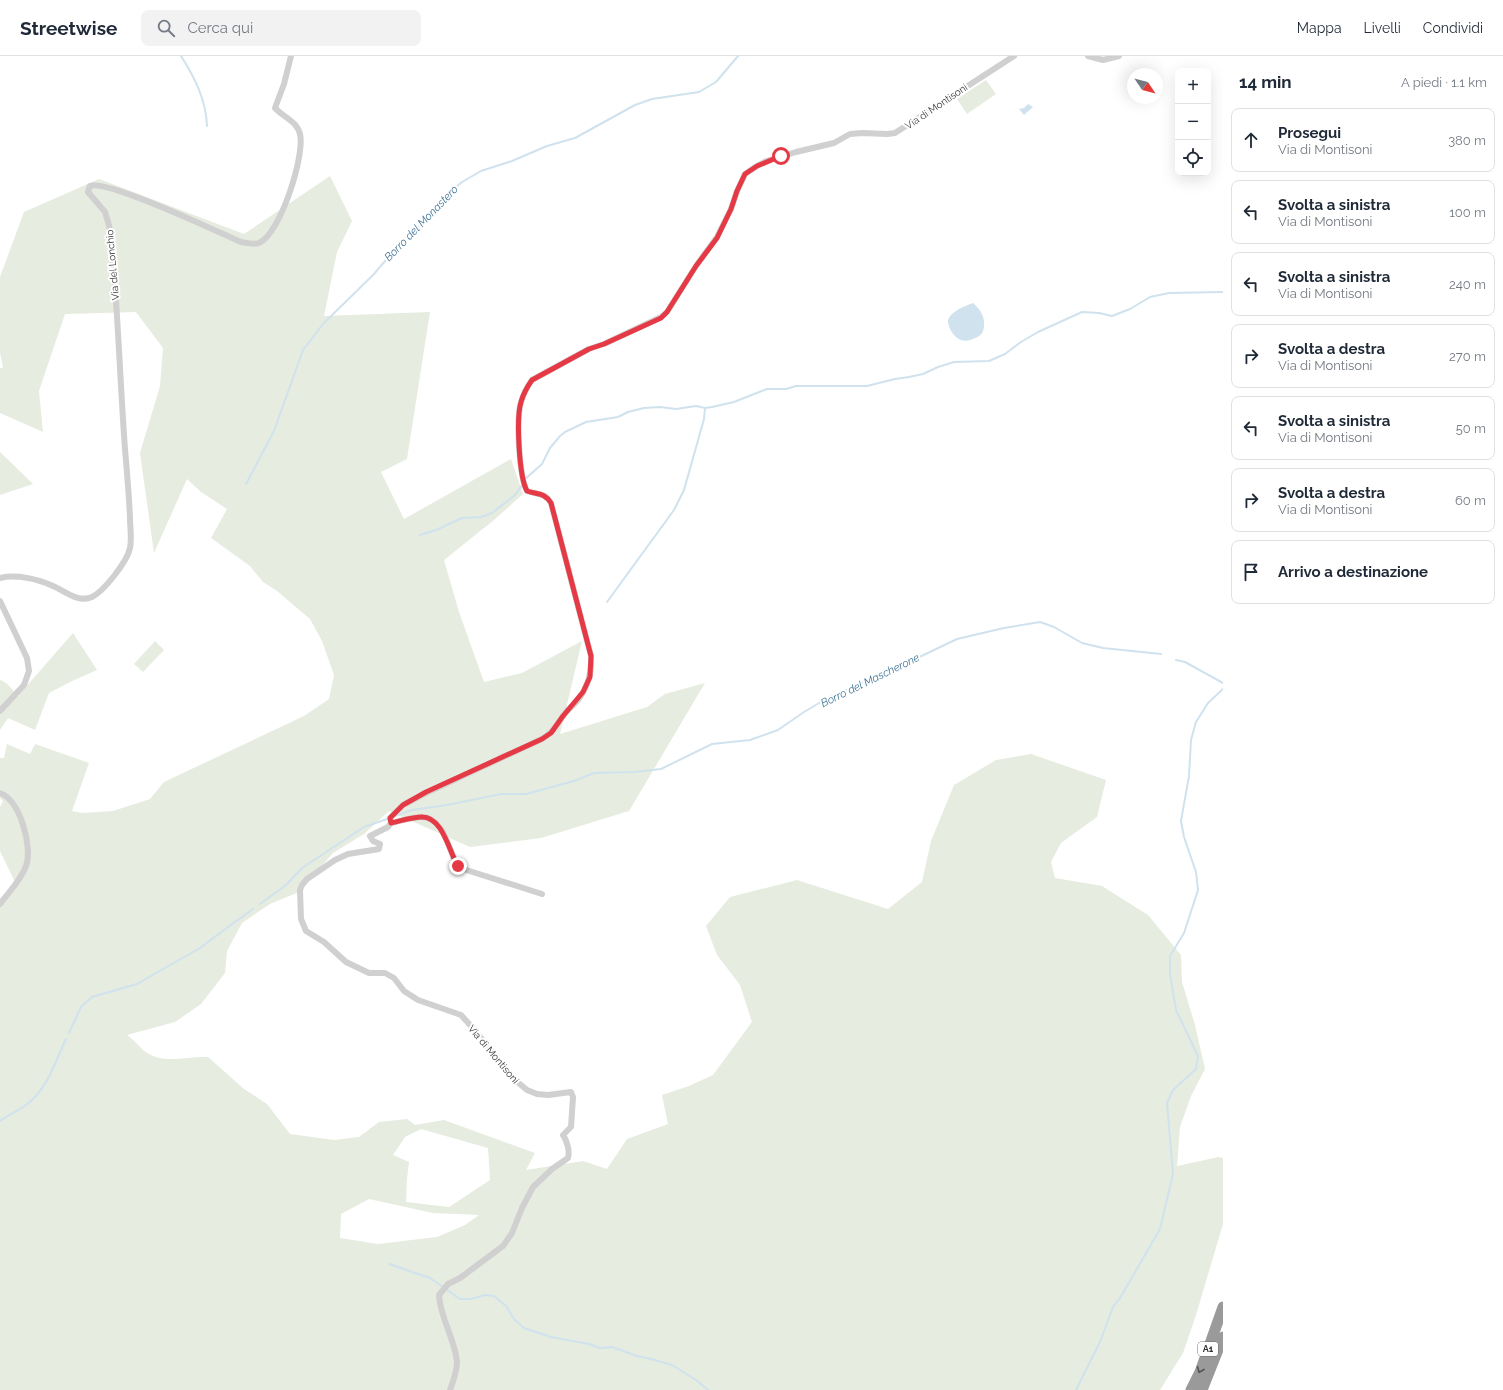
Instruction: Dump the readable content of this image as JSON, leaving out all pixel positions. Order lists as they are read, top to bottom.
{
  "streets": {
    "highway": ["A1"],
    "street": ["Via di Montisoni", "Via del Lonchio"]
  },
  "water": ["Borro del Monastero", "Borro del Mascherone"],
  "north": "bottom right",
  "page": {
    "header": "Streetwise",
    "search": "Cerca qui",
    "nav": ["Mappa", "Livelli", "Condividi"],
    "heading": ["14 min", "A piedi · 1.1 km"],
    "map_buttons": ["+", "−"],
    "list": [
      ["Prosegui", "Via di Montisoni", "380 m"],
      ["Svolta a sinistra", "Via di Montisoni", "100 m"],
      ["Svolta a sinistra", "Via di Montisoni", "240 m"],
      ["Svolta a destra", "Via di Montisoni", "270 m"],
      ["Svolta a sinistra", "Via di Montisoni", "50 m"],
      ["Svolta a destra", "Via di Montisoni", "60 m"],
      "Arrivo a destinazione"
    ]
  }
}
